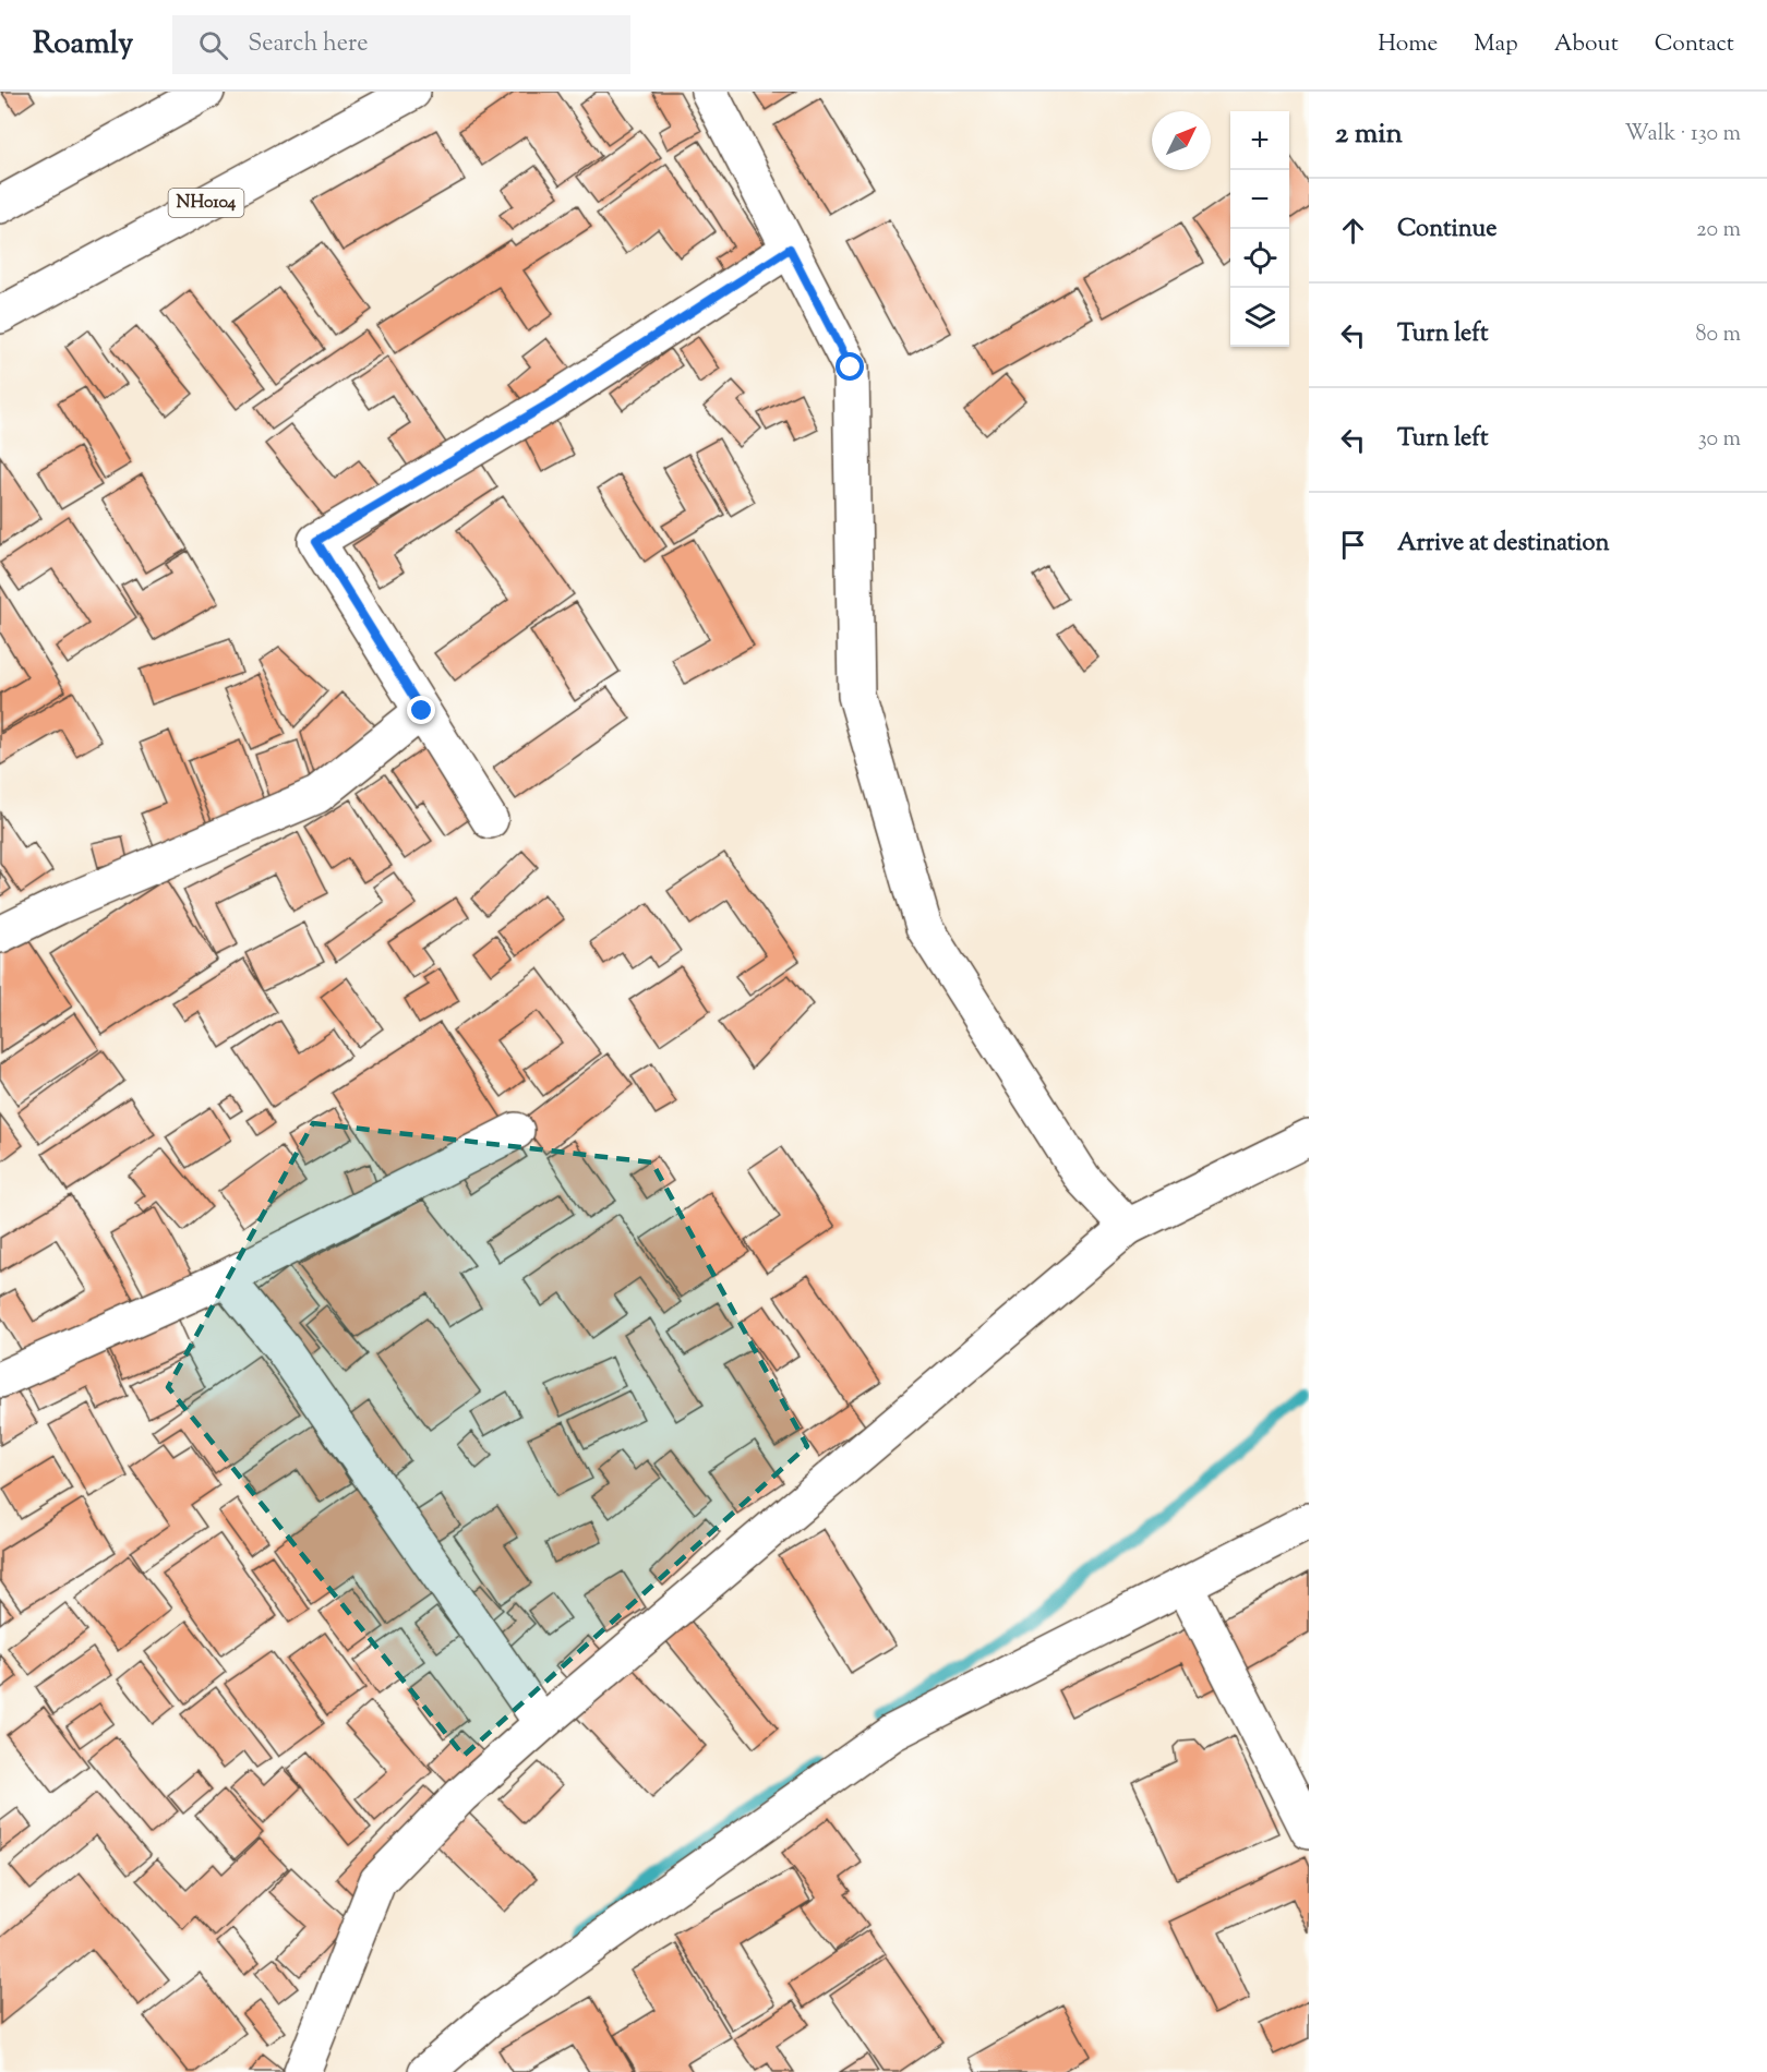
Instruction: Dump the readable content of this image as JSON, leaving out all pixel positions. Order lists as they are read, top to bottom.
{
  "streets": {
    "main road": ["NH0104"]
  },
  "north": "top right",
  "page": {
    "header": "Roamly",
    "search": "Search here",
    "nav": [
      "Home",
      "Map",
      "About",
      "Contact"
    ],
    "heading": ["2 min", "Walk · 130 m"],
    "map_buttons": ["+", "−"],
    "list": [
      ["Continue", "20 m"],
      ["Turn left", "80 m"],
      ["Turn left", "30 m"],
      "Arrive at destination"
    ]
  }
}
